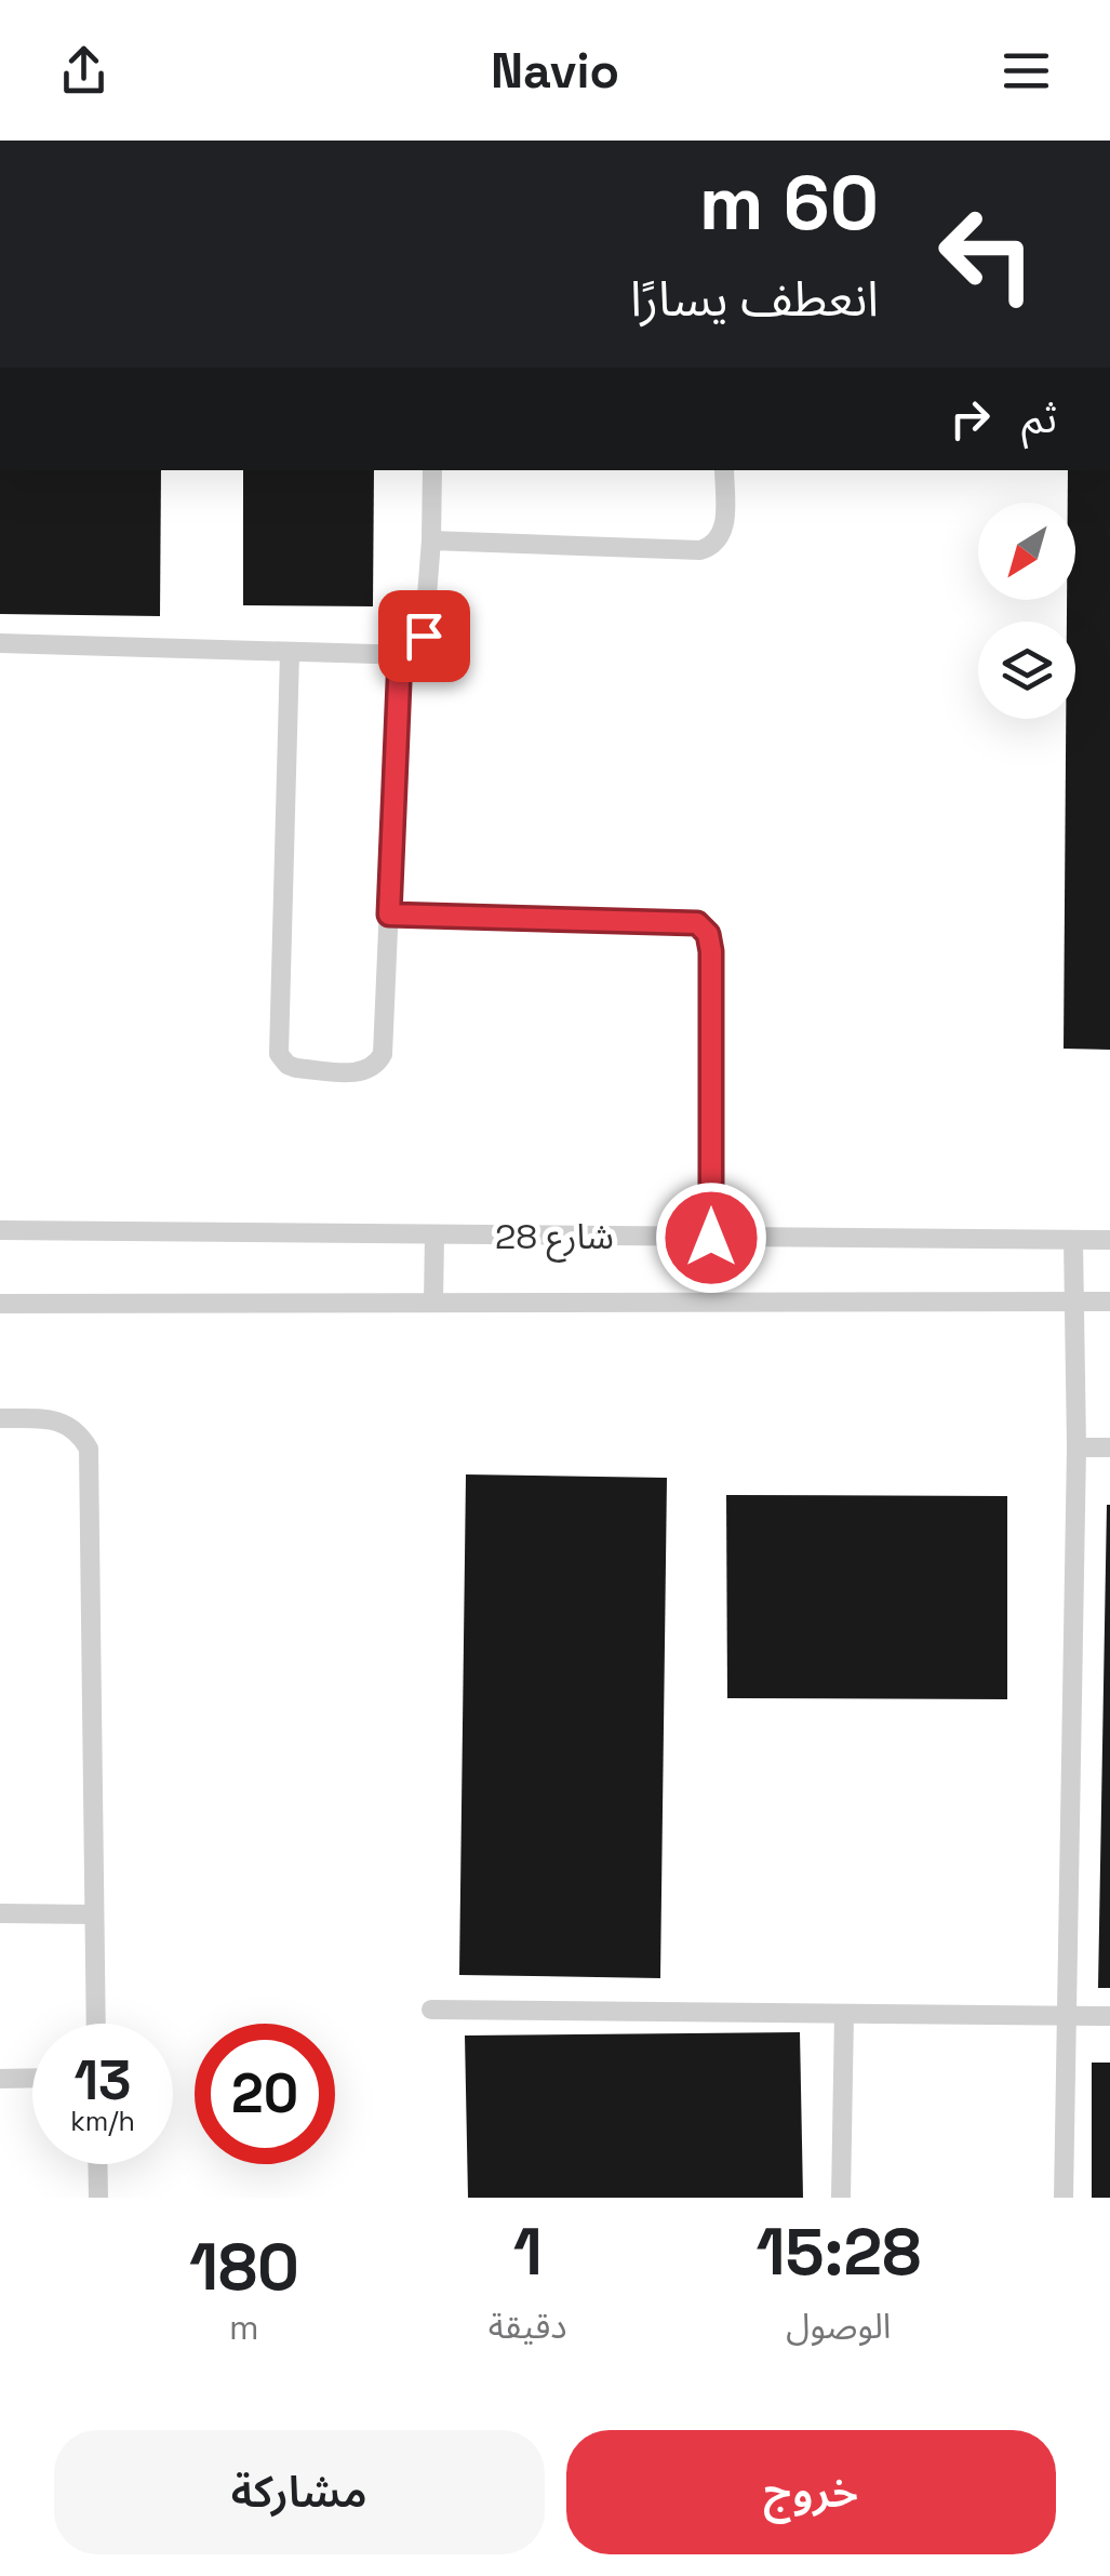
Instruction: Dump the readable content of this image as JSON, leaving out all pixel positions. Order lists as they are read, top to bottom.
{
  "streets": {
    "lane": ["شارع 28"]
  },
  "north": "bottom left",
  "page": {
    "header": "Navio",
    "turn": ["60 m", "انعطف يسارًا"],
    "then": "ثم",
    "speed": "13 km/h",
    "limit": "20",
    "eta": [
      "15:28",
      "الوصول",
      "1",
      "دقيقة",
      "180",
      "m"
    ],
    "buttons": ["خروج", "مشاركة"]
  }
}
